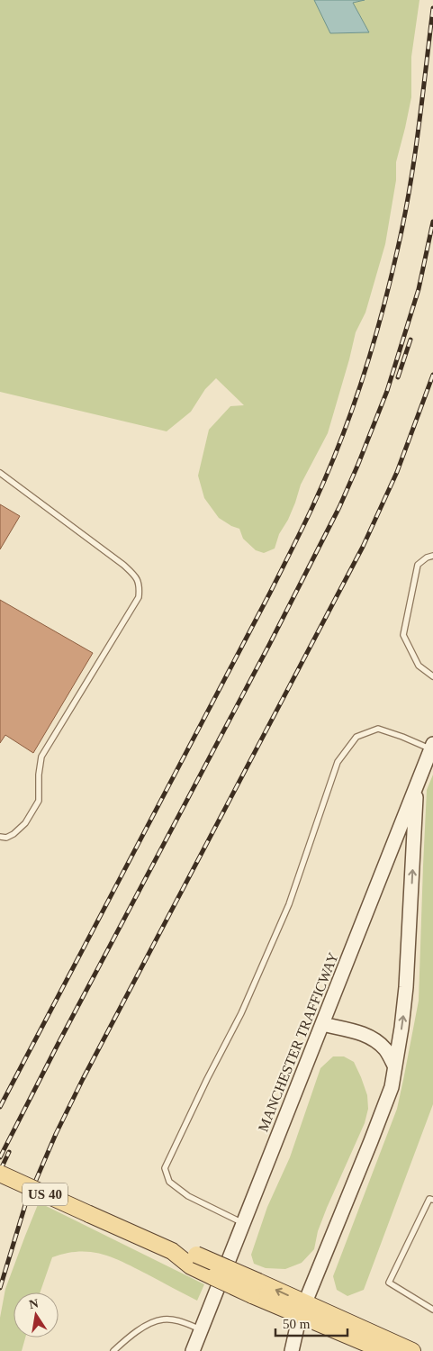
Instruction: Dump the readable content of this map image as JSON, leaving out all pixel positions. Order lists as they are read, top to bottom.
{
  "streets": {
    "main road": ["MANCHESTER TRAFFICWAY", "US 40"]
  },
  "scale_bar": "50 m",
  "north": "top"
}
